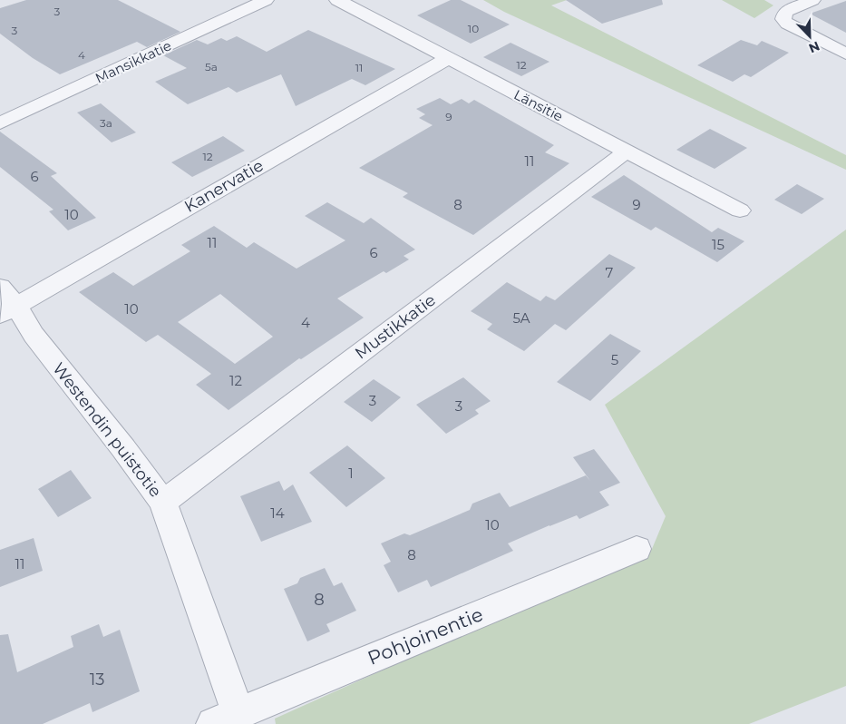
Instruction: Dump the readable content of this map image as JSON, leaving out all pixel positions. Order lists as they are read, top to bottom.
{
  "streets": {
    "street": [
      "Mansikkatie",
      "Länsitie",
      "Kanervatie",
      "Mustikkatie",
      "Westendin puistotie",
      "Pohjoinentie"
    ]
  },
  "crossings": [
    ["Länsitie", "Kanervatie"],
    ["Länsitie", "Mustikkatie"],
    ["Kanervatie", "Westendin puistotie"],
    ["Mustikkatie", "Westendin puistotie"],
    ["Westendin puistotie", "Pohjoinentie"]
  ],
  "house_numbers": [
    "3",
    "10",
    "3",
    "4",
    "12",
    "5a",
    "11",
    "9",
    "3a",
    "12",
    "11",
    "6",
    "8",
    "9",
    "10",
    "11",
    "15",
    "6",
    "7",
    "10",
    "5A",
    "4",
    "5",
    "12",
    "3",
    "3",
    "1",
    "14",
    "10",
    "8",
    "11",
    "8",
    "13"
  ],
  "north": "bottom right"
}
